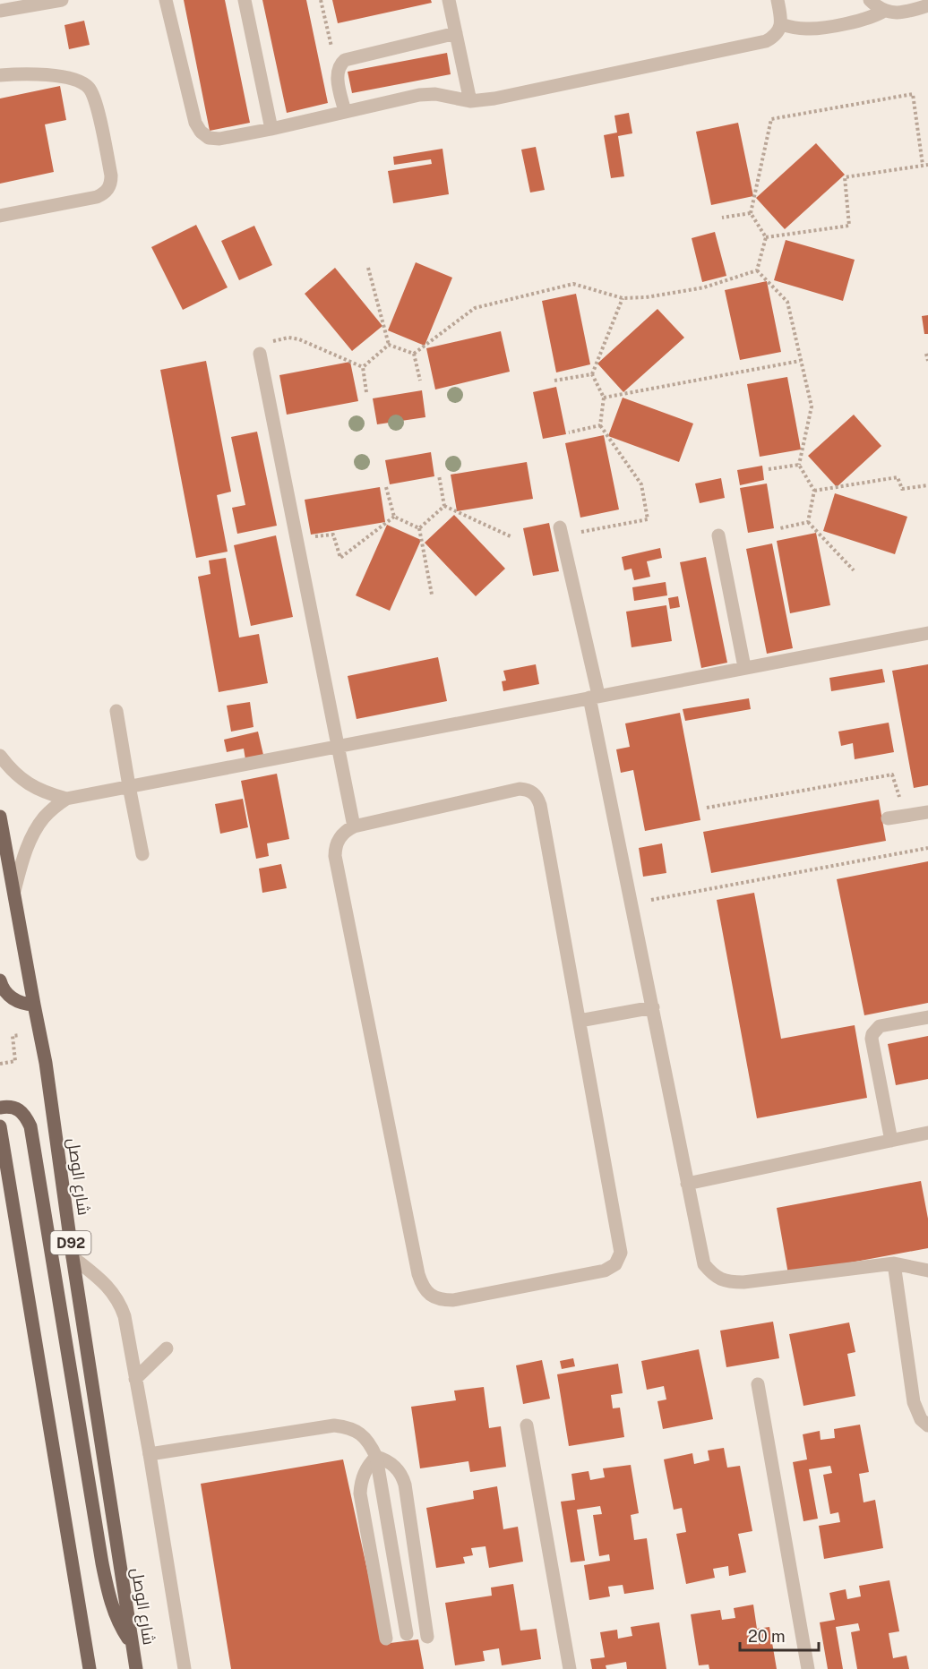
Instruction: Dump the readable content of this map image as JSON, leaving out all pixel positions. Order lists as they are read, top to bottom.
{
  "streets": {
    "main road": ["شارع الوصل", "D92"]
  },
  "scale_bar": "20 m"
}
